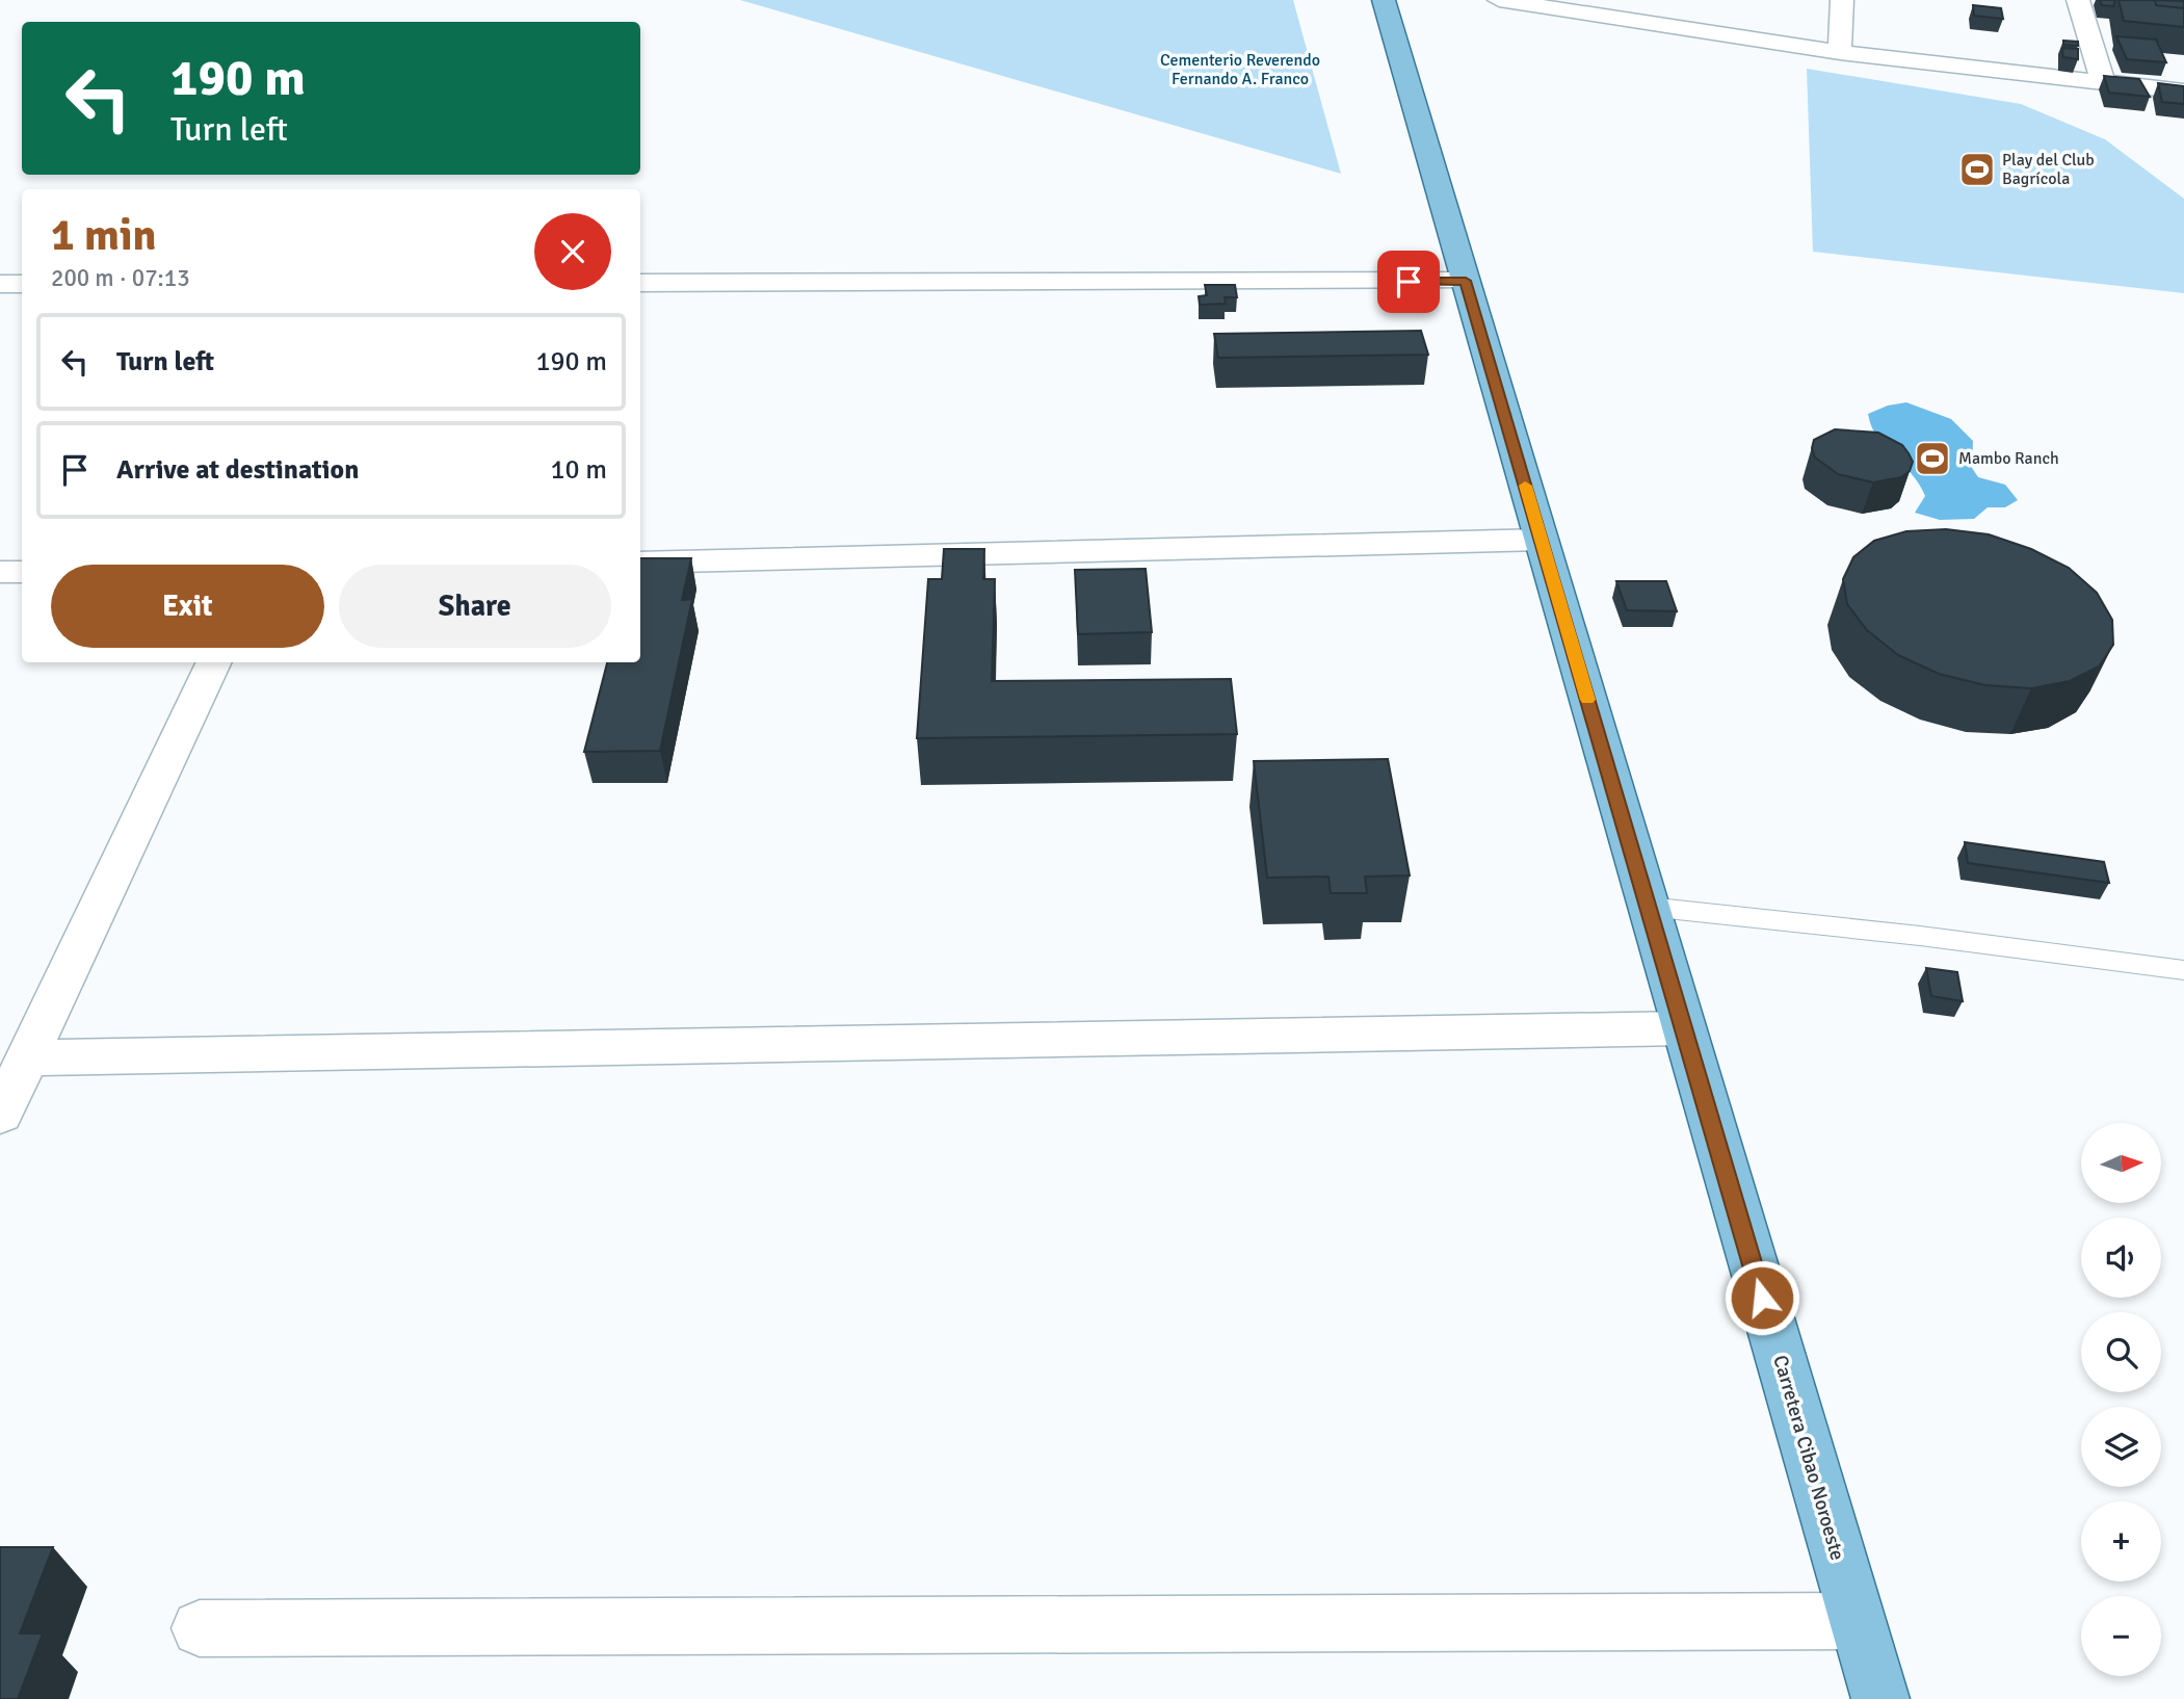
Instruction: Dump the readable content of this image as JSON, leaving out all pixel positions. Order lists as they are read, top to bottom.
{
  "streets": {
    "main road": ["Carretera Cibao Noroeste"]
  },
  "parks": ["Cementerio Reverendo Fernando A. Franco"],
  "places": {
    "sports": ["Play del Club Bagrícola", "Mambo Ranch"]
  },
  "north": "right",
  "page": {
    "turn": ["190 m", "Turn left"],
    "heading": ["1 min", "200 m · 07:13"],
    "list": [
      {
        "name": "Turn left",
        "value": "190 m"
      },
      {
        "name": "Arrive at destination",
        "value": "10 m"
      }
    ],
    "buttons": ["Exit", "Share"],
    "map_buttons": ["+", "−"]
  }
}
